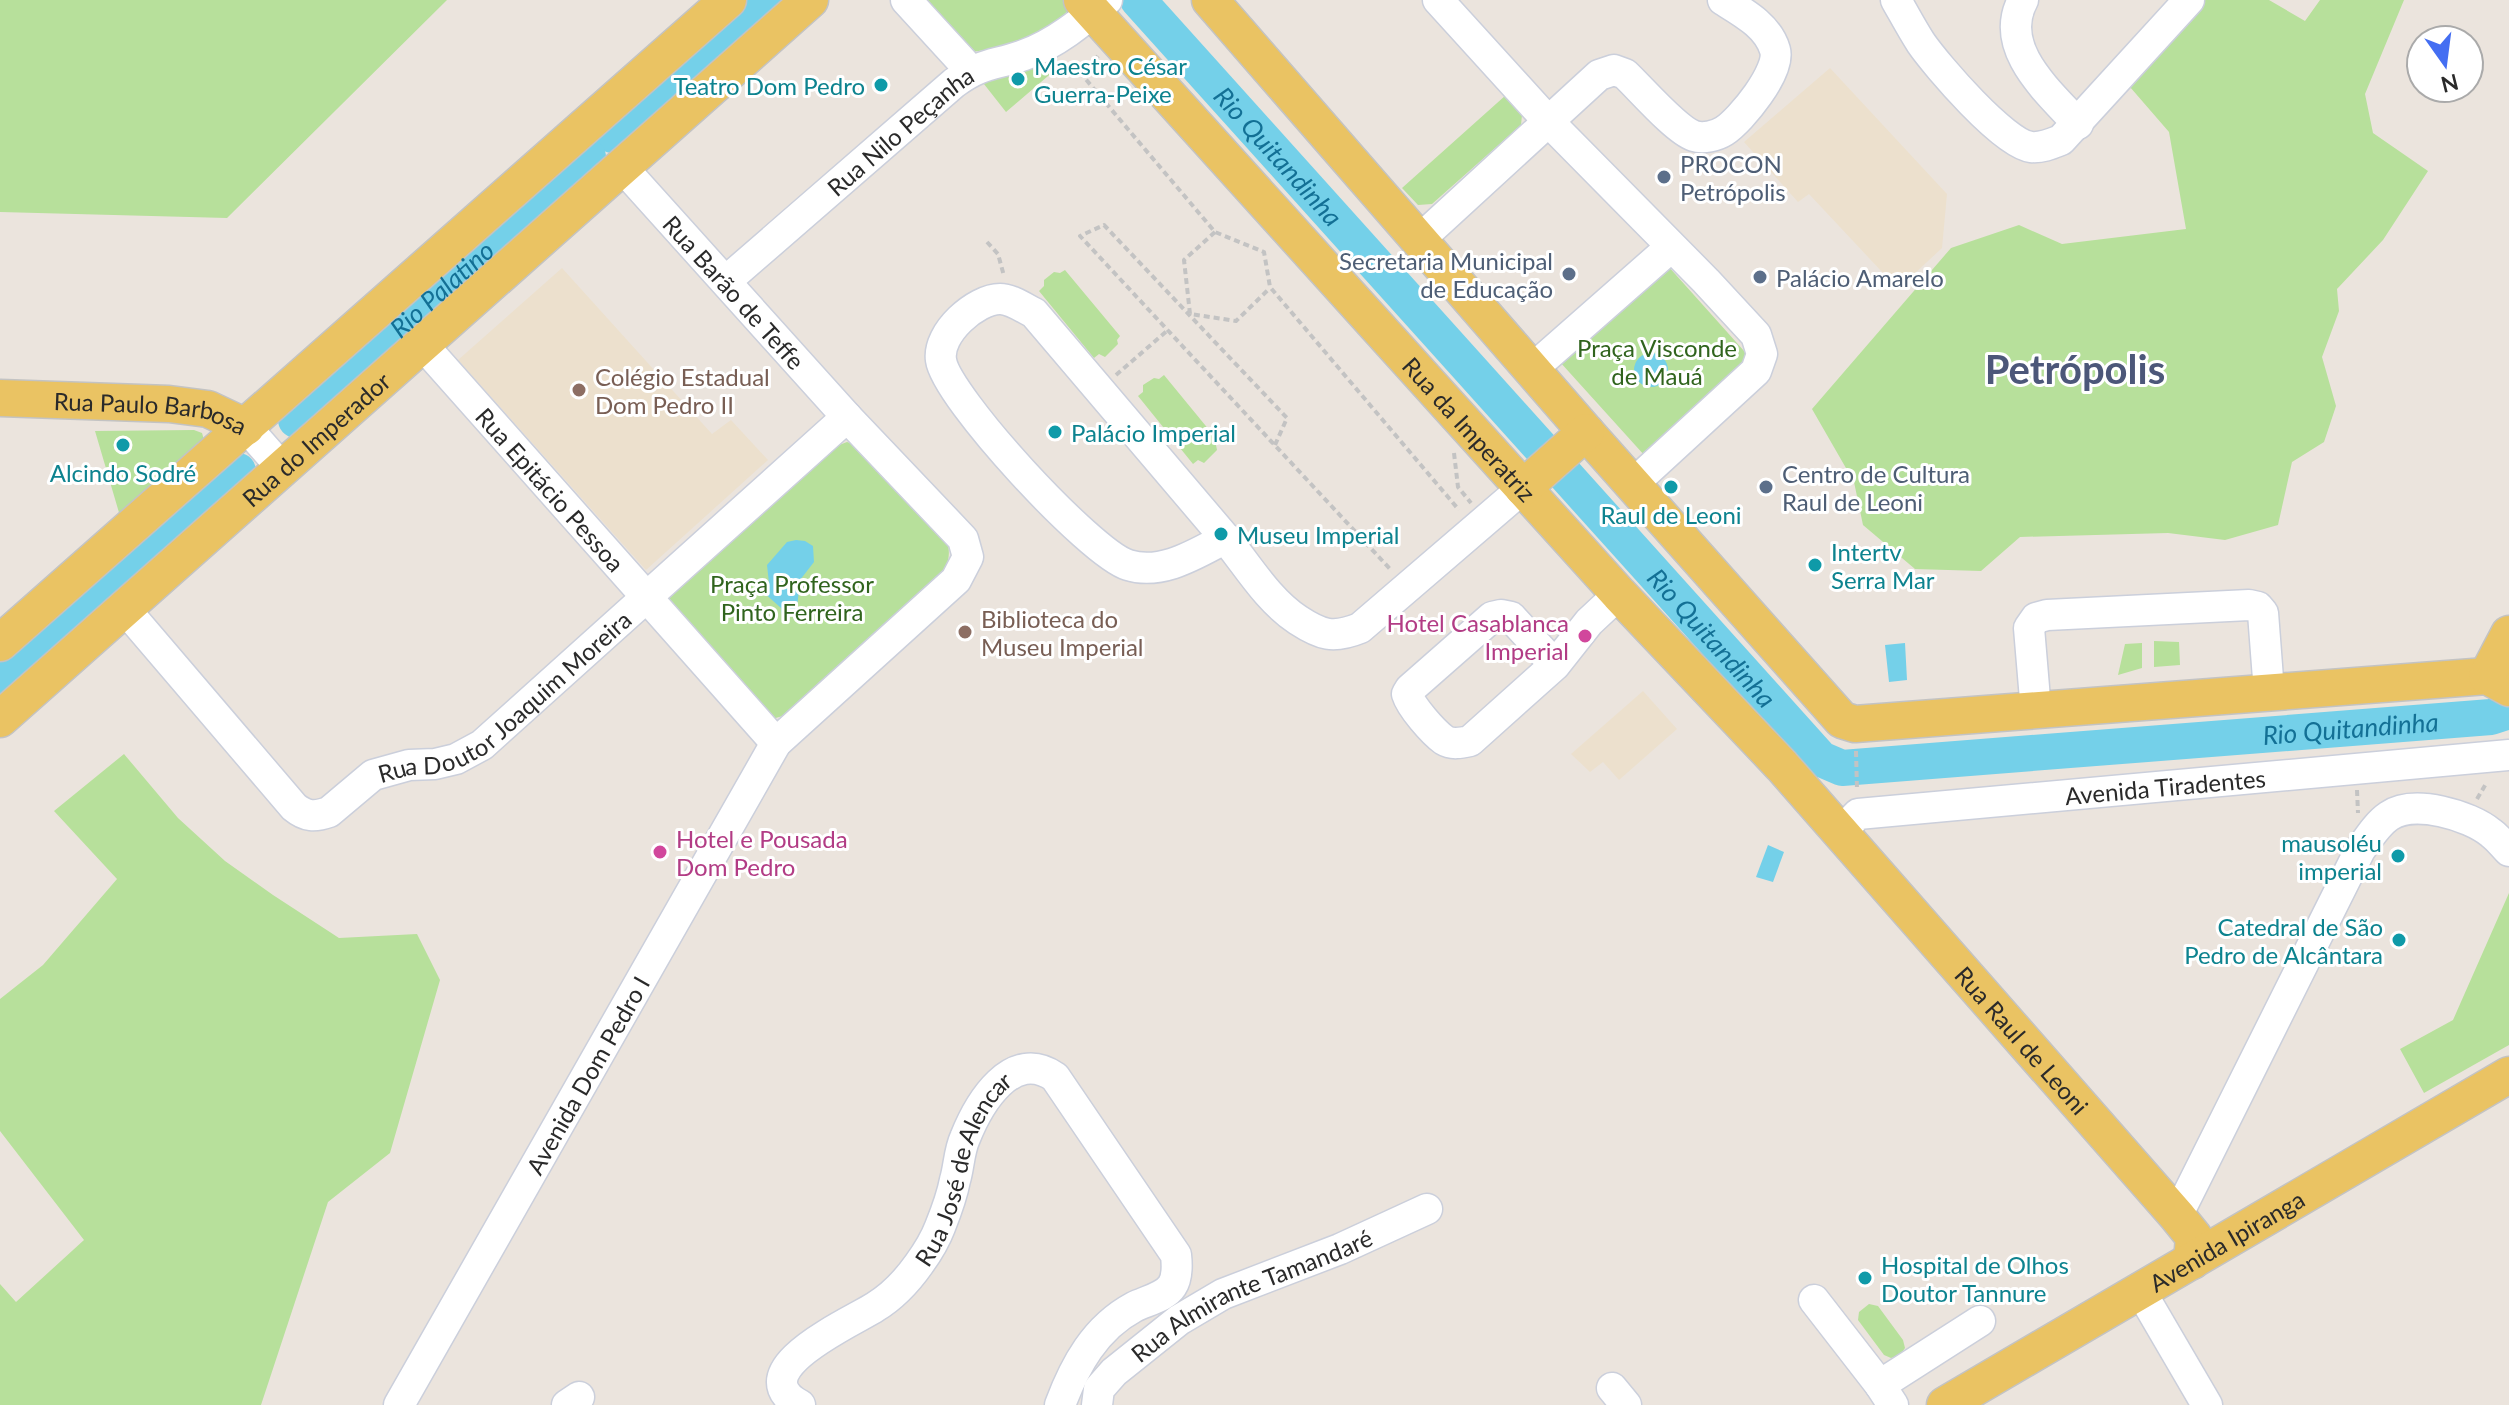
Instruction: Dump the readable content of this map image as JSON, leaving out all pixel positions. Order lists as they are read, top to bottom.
{
  "streets": {
    "main road": [
      "Rua Paulo Barbosa",
      "Rua da Imperatriz",
      "Rua do Imperador",
      "Rua Raul de Leoni",
      "Avenida Ipiranga"
    ],
    "street": [
      "Rua Nilo Peçanha",
      "Rua Barão de Teffe",
      "Rua Epitácio Pessoa",
      "Rua Doutor Joaquim Moreira",
      "Avenida Tiradentes",
      "Avenida Dom Pedro I",
      "Rua José de Alencar",
      "Rua Almirante Tamandaré"
    ]
  },
  "crossings": [
    ["Rua Nilo Peçanha", "Rua Barão de Teffe"],
    ["Rua Nilo Peçanha", "Rua da Imperatriz"],
    ["Rua Barão de Teffe", "Rua do Imperador"],
    ["Rua Paulo Barbosa", "Rua do Imperador"],
    ["Rua da Imperatriz", "Avenida Tiradentes"],
    ["Rua da Imperatriz", "Rua Raul de Leoni"],
    ["Rua do Imperador", "Rua Epitácio Pessoa"],
    ["Rua do Imperador", "Rua Doutor Joaquim Moreira"],
    ["Rua Epitácio Pessoa", "Rua Doutor Joaquim Moreira"],
    ["Rua Epitácio Pessoa", "Avenida Dom Pedro I"],
    ["Avenida Tiradentes", "Rua Raul de Leoni"],
    ["Rua Raul de Leoni", "Avenida Ipiranga"]
  ],
  "districts": ["Petrópolis"],
  "water": ["Rio Quitandinha", "Rio Palatino"],
  "parks": ["Praça Visconde de Mauá", "Praça Professor Pinto Ferreira"],
  "places": [
    "Maestro César Guerra-Peixe",
    "Teatro Dom Pedro",
    "PROCON Petrópolis",
    "Secretaria Municipal de Educação",
    "Palácio Amarelo",
    "Colégio Estadual Dom Pedro II",
    "Palácio Imperial",
    "Alcindo Sodré",
    "Raul de Leoni",
    "Centro de Cultura Raul de Leoni",
    "Museu Imperial",
    "Intertv Serra Mar",
    "Biblioteca do Museu Imperial",
    "Hotel Casablanca Imperial",
    "Hotel e Pousada Dom Pedro",
    "mausoléu imperial",
    "Catedral de São Pedro de Alcântara",
    "Hospital de Olhos Doutor Tannure"
  ],
  "north": "bottom"
}
